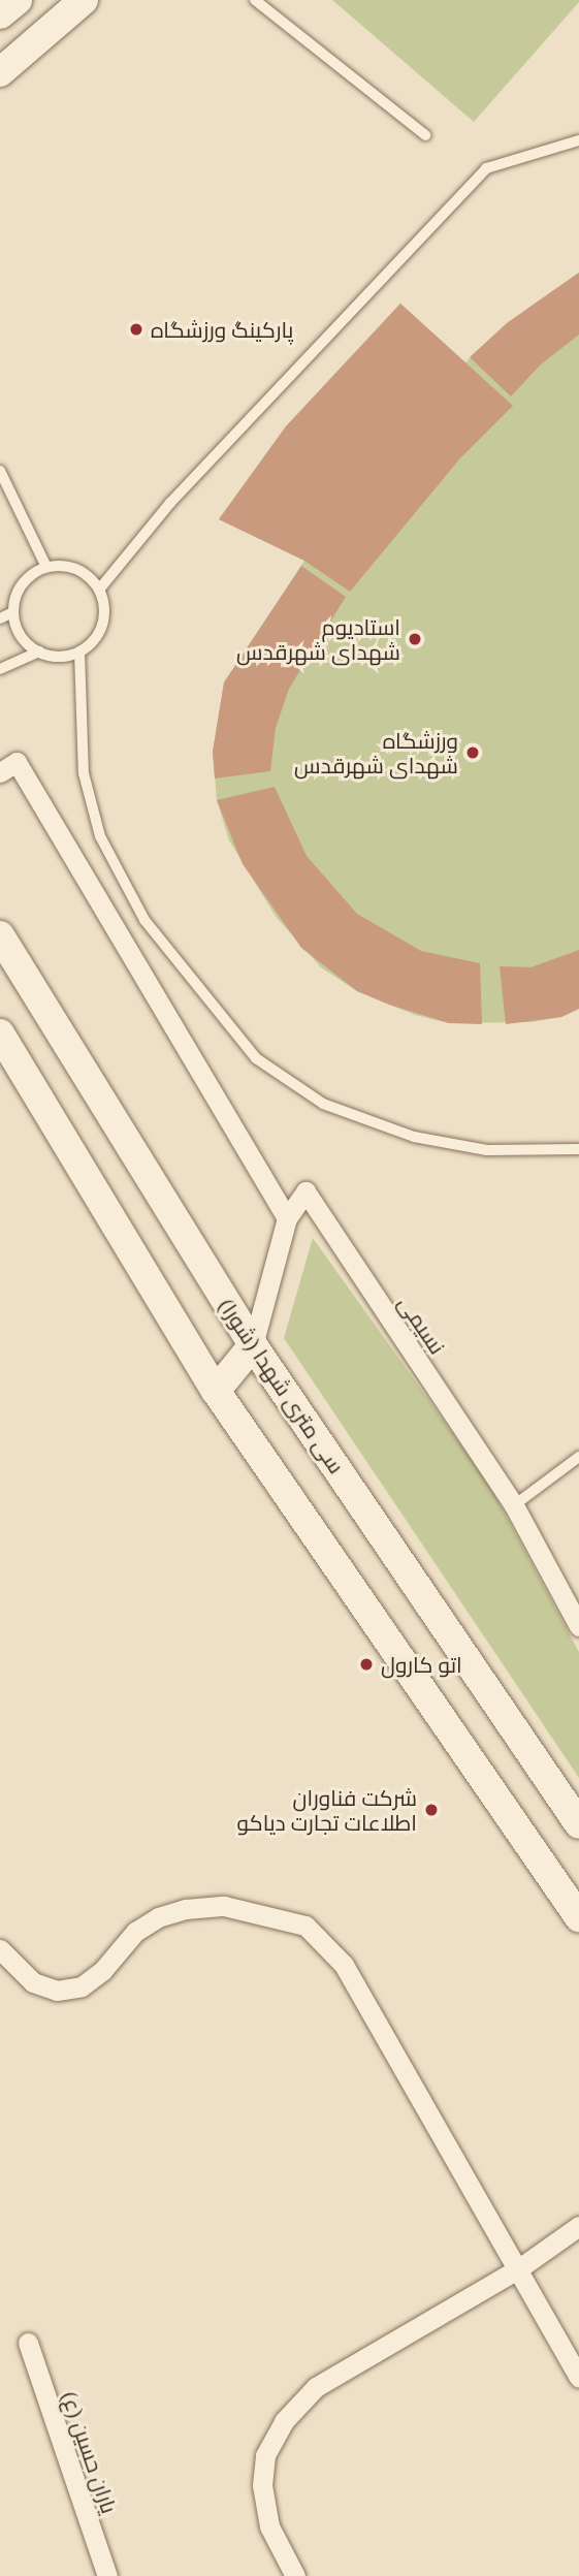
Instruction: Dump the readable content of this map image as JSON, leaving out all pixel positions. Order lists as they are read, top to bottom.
{
  "streets": {
    "main road": ["سی متری شهدا (شورا)"],
    "street": ["نسیمی", "یاران حسین (ع)"]
  },
  "crossings": [
    ["نسیمی", "سی متری شهدا (شورا)"]
  ],
  "places": [
    "پارکینگ ورزشگاه",
    "استادیوم شهدای شهرقدس",
    "ورزشگاه شهدای شهرقدس",
    "اتو کارول",
    "شرکت فناوران اطلاعات تجارت دیاکو"
  ]
}
